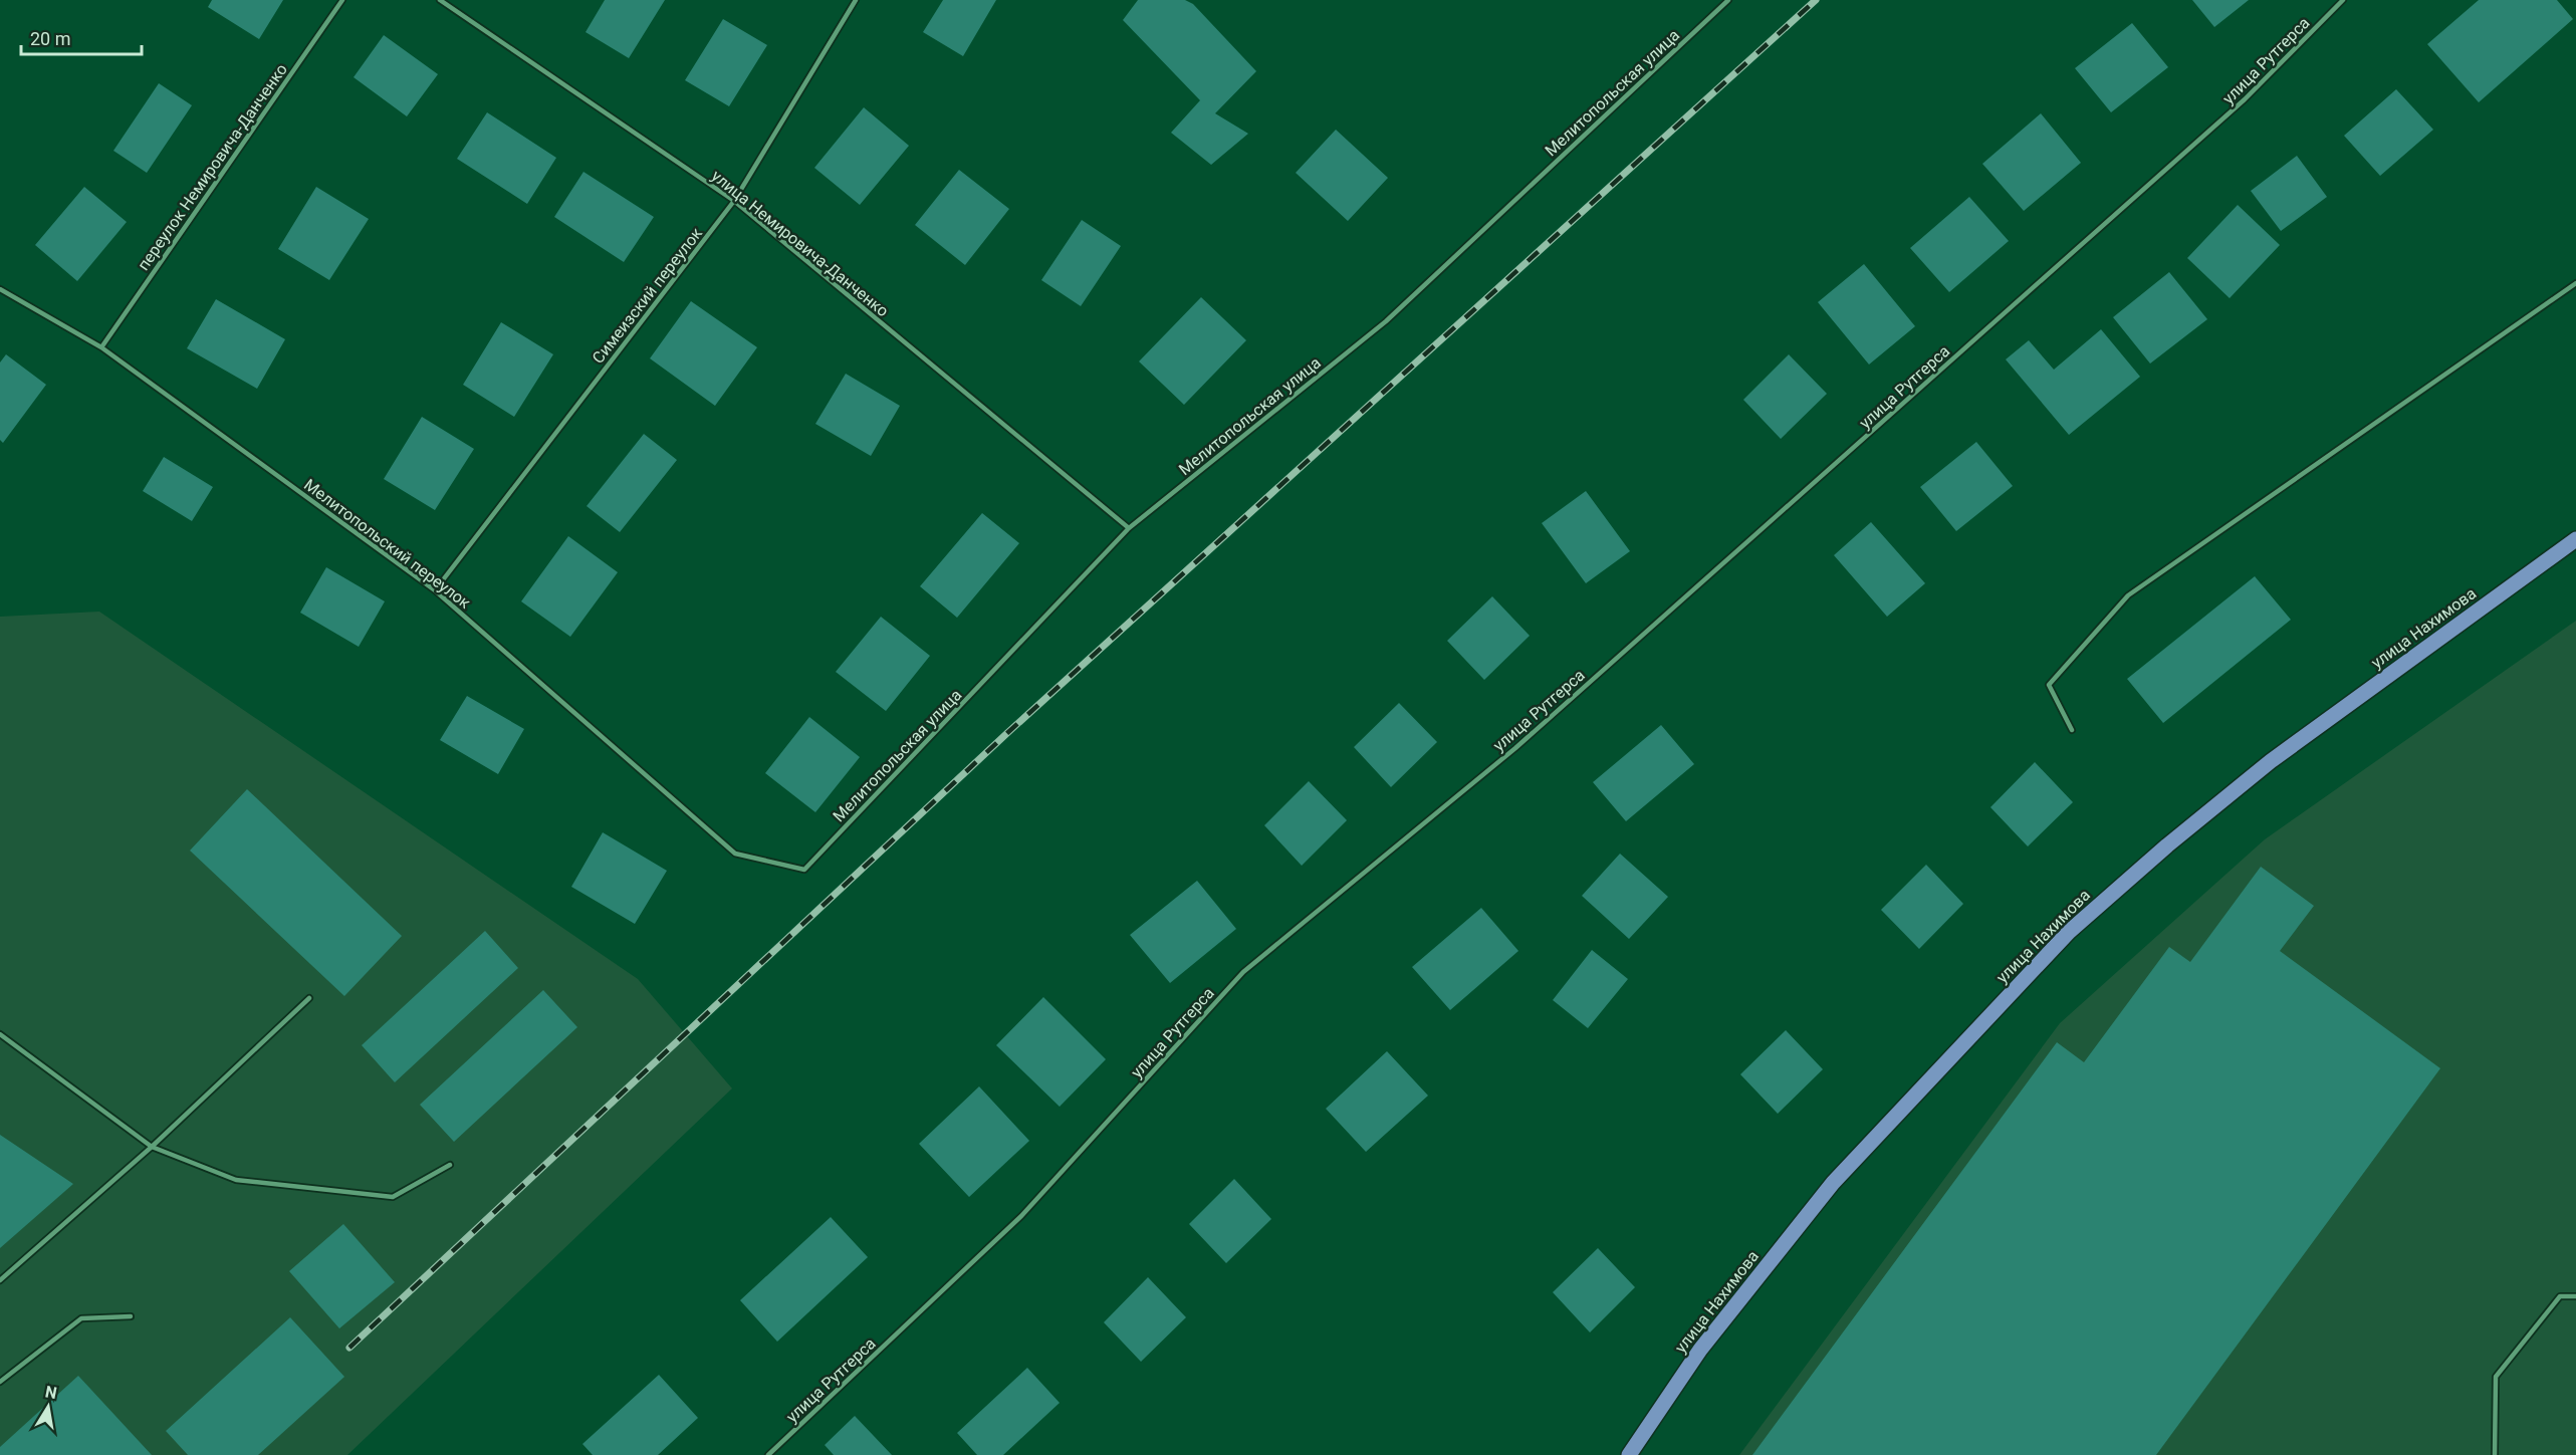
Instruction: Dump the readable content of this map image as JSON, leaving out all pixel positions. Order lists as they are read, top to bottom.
{
  "streets": {
    "main road": ["улица Нахимова"],
    "lane": [
      "улица Рутгерса",
      "Мелитопольская улица",
      "переулок Немировича-Данченко",
      "улица Немировича-Данченко",
      "Симеизский переулок",
      "Мелитопольский переулок"
    ]
  },
  "crossings": [
    ["Мелитопольская улица", "улица Немировича-Данченко"],
    ["Мелитопольская улица", "Мелитопольский переулок"],
    ["переулок Немировича-Данченко", "Мелитопольский переулок"],
    ["улица Немировича-Данченко", "Симеизский переулок"],
    ["Симеизский переулок", "Мелитопольский переулок"]
  ],
  "scale_bar": "20 m",
  "north": "top"
}
